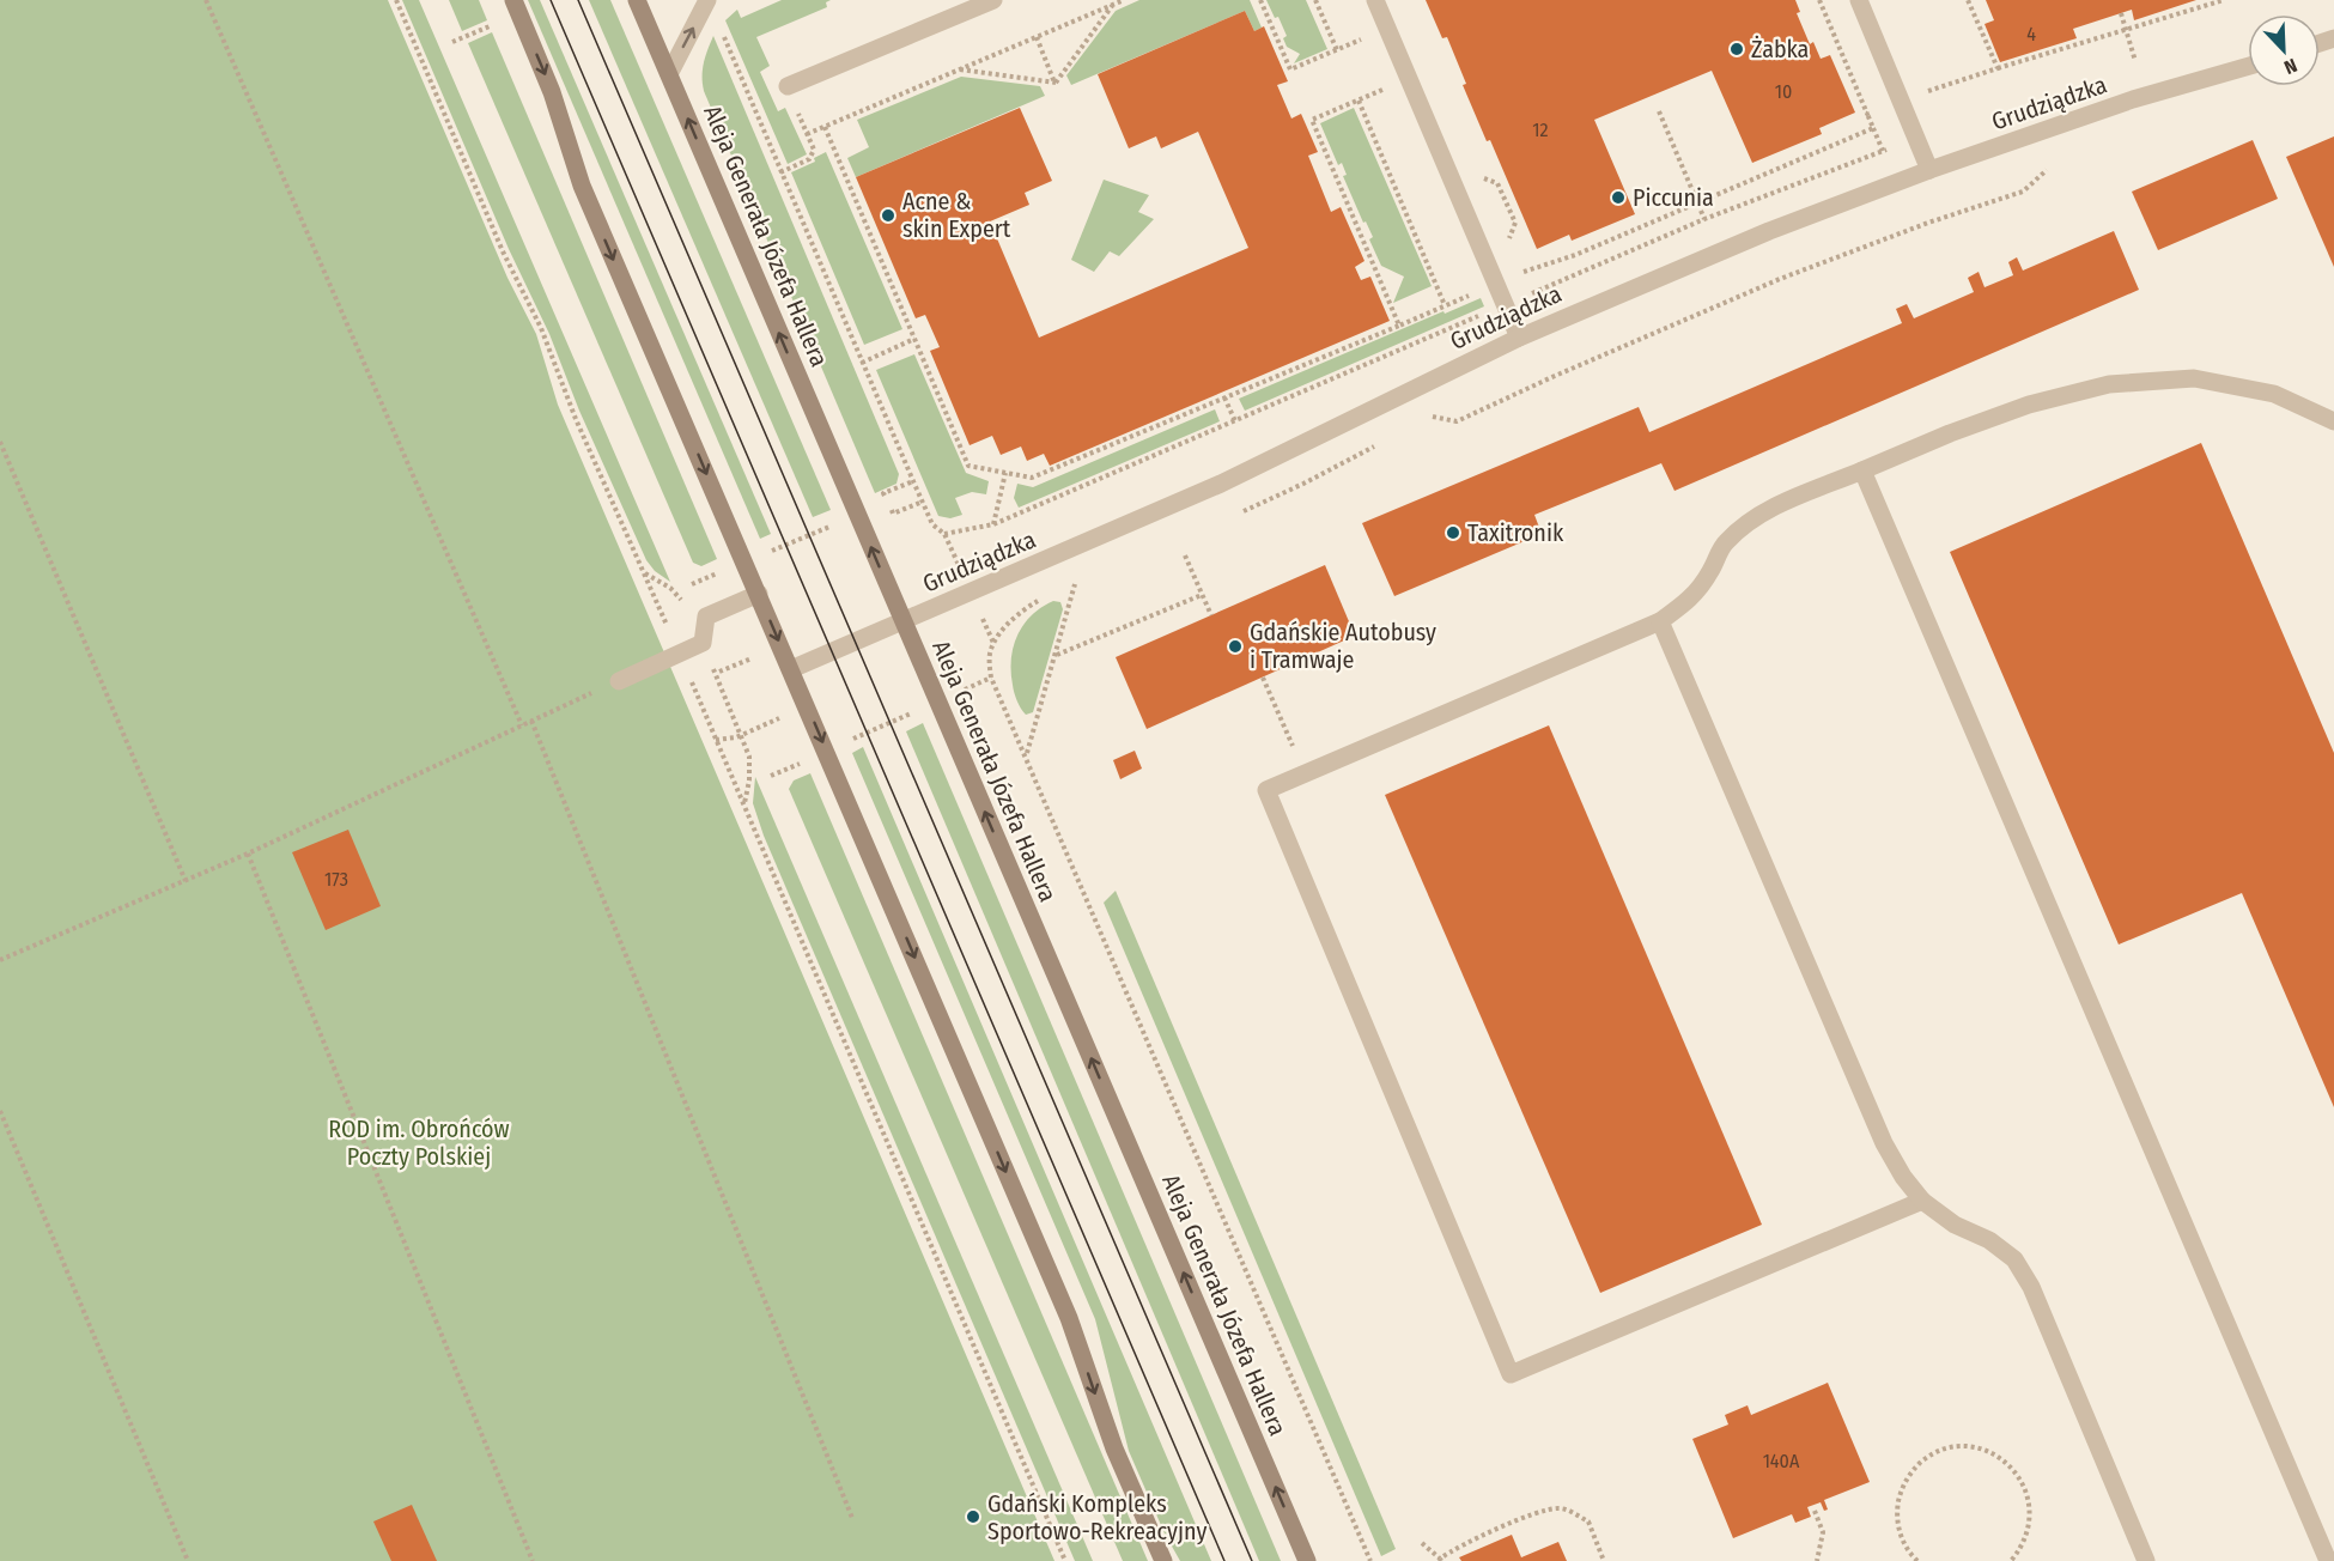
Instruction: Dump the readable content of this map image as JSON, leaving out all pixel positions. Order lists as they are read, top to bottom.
{
  "streets": {
    "main road": ["Aleja Generała Józefa Hallera"],
    "street": ["Grudziądzka"]
  },
  "crossings": [
    ["Grudziądzka", "Aleja Generała Józefa Hallera"]
  ],
  "parks": ["ROD im. Obrońców Poczty Polskiej"],
  "places": [
    "Żabka",
    "Piccunia",
    "Acne & skin Expert",
    "Taxitronik",
    "Gdańskie Autobusy i Tramwaje",
    "Gdański Kompleks Sportowo-Rekreacyjny"
  ],
  "house_numbers": [
    "4",
    "10",
    "12",
    "173",
    "140A"
  ],
  "north": "bottom right"
}
